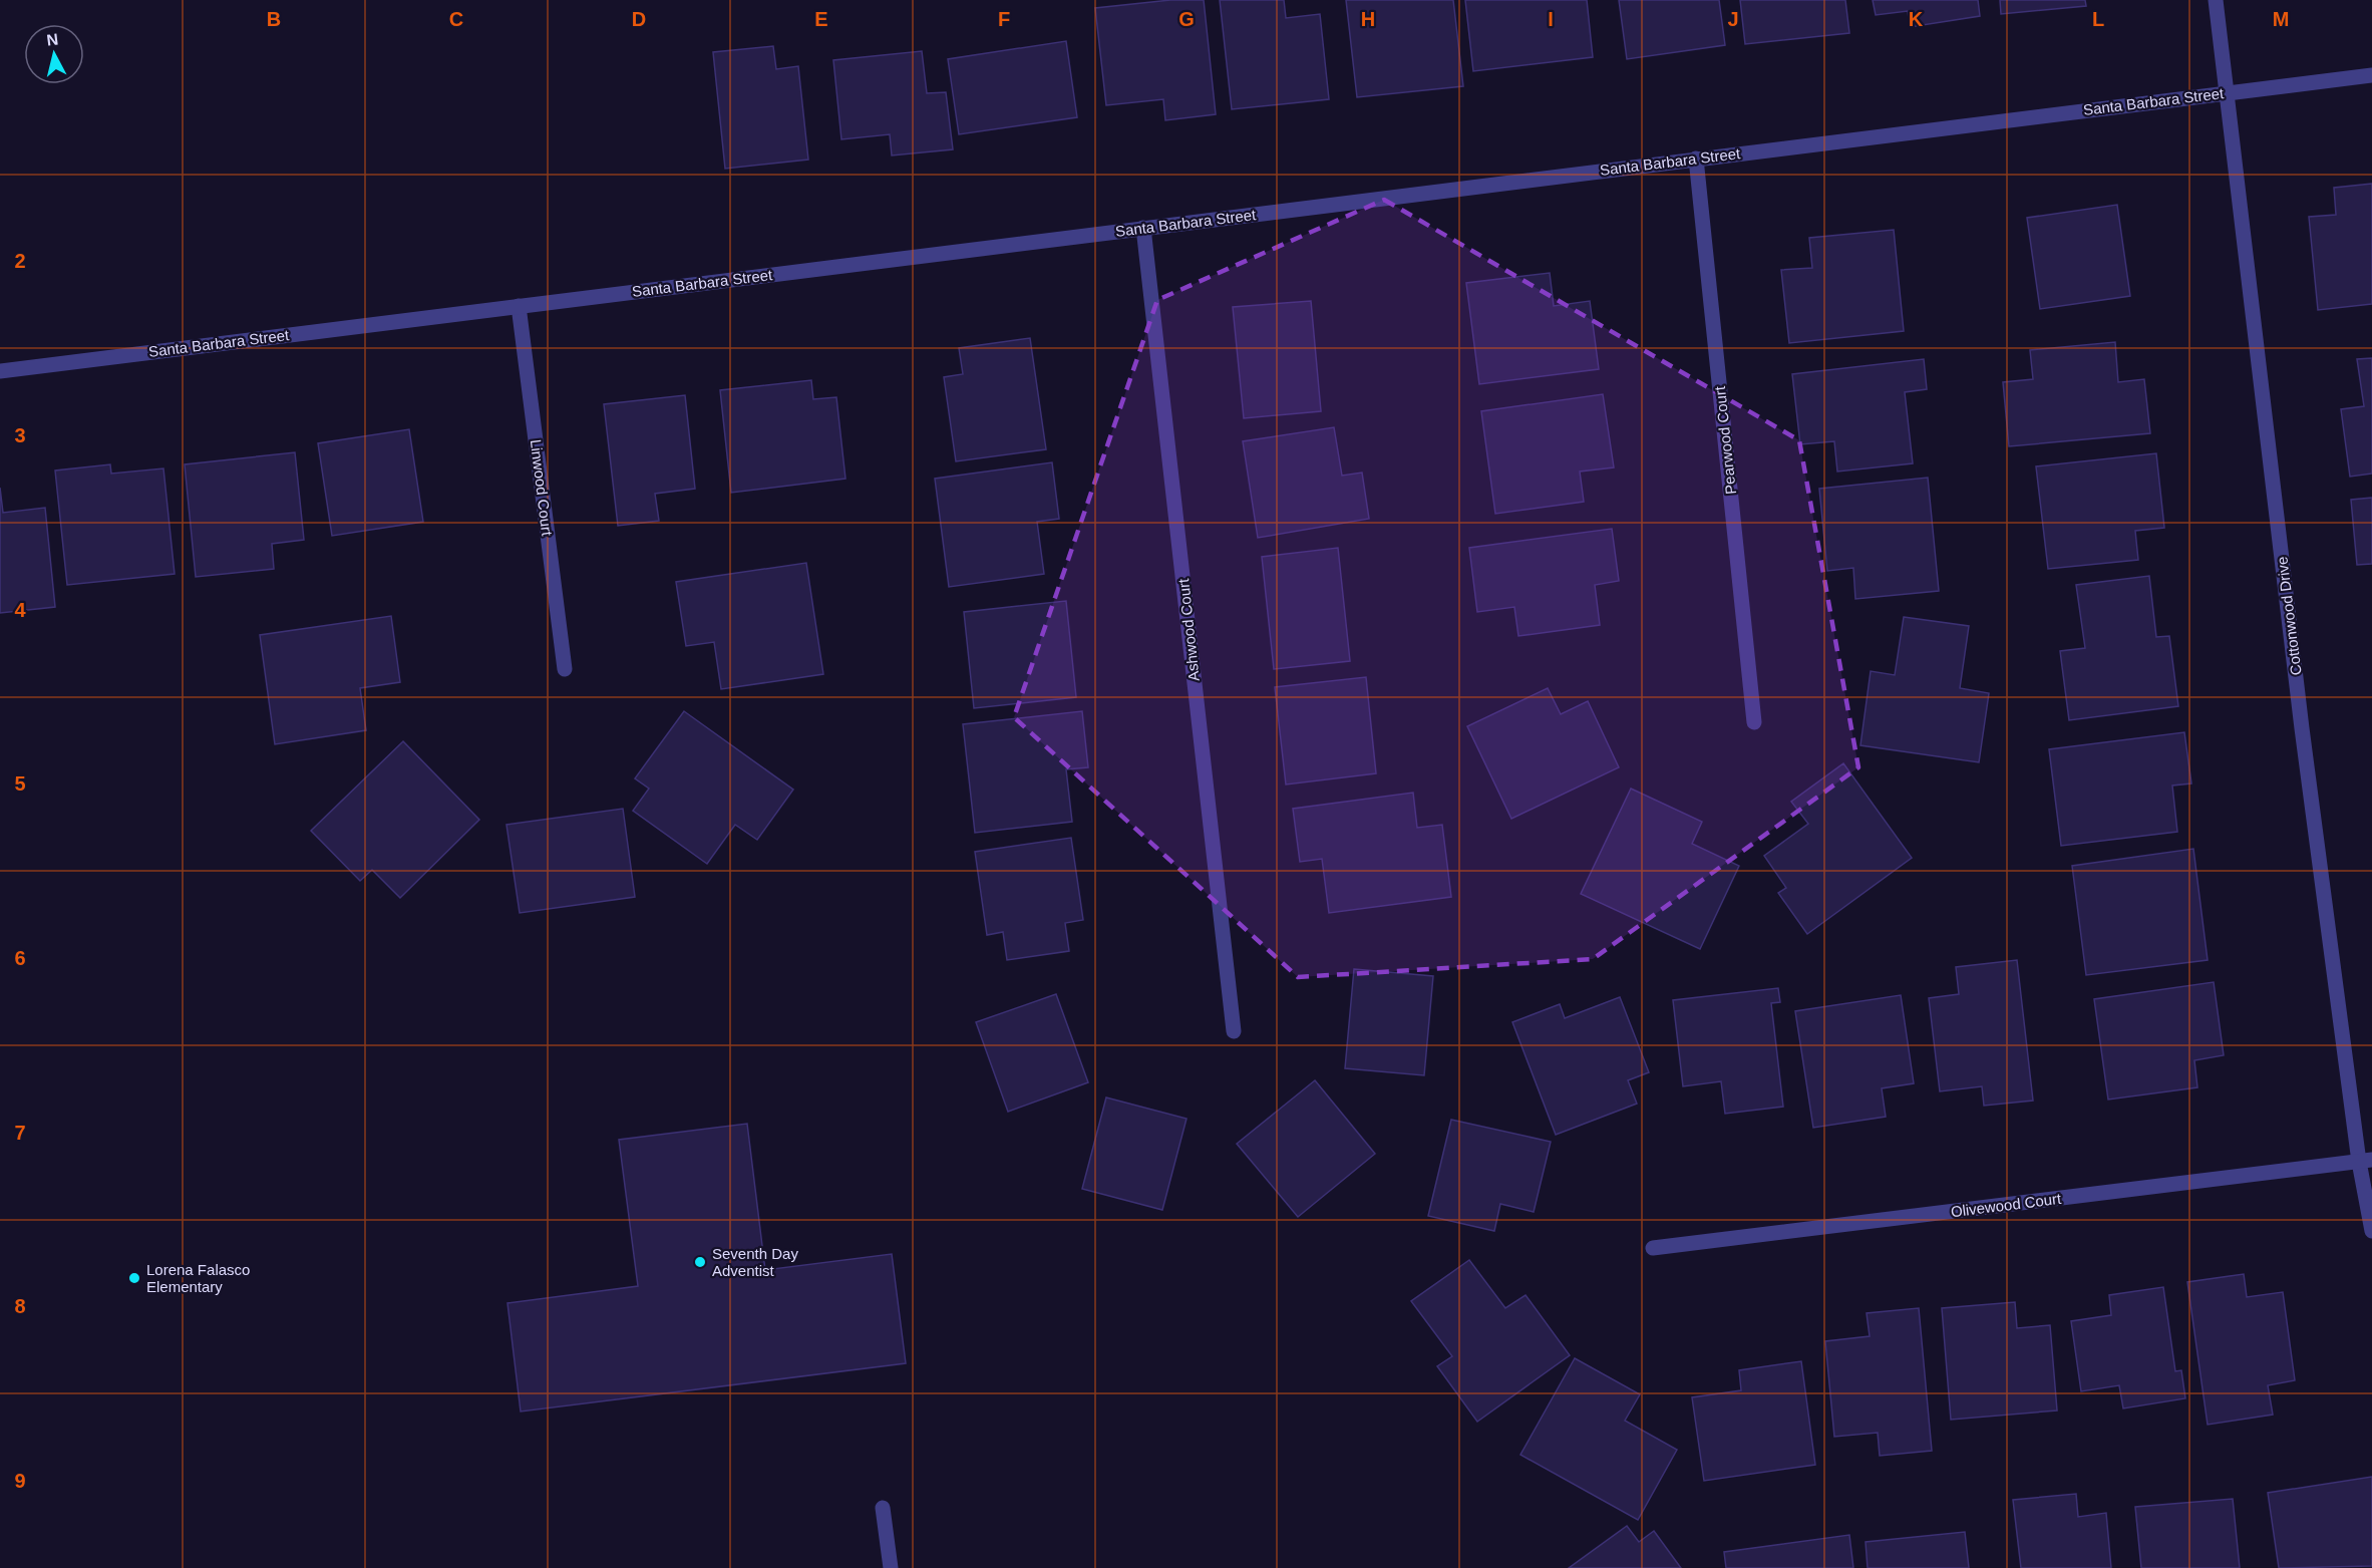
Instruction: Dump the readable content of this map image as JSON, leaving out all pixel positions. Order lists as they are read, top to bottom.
{
  "streets": {
    "street": [
      "Santa Barbara Street",
      "Pearwood Court",
      "Linwood Court",
      "Cottonwood Drive",
      "Ashwood Court",
      "Olivewood Court"
    ]
  },
  "crossings": [
    ["Santa Barbara Street", "Pearwood Court"],
    ["Santa Barbara Street", "Linwood Court"],
    ["Santa Barbara Street", "Cottonwood Drive"],
    ["Santa Barbara Street", "Ashwood Court"],
    ["Cottonwood Drive", "Olivewood Court"]
  ],
  "places": ["Seventh Day Adventist", "Lorena Falasco Elementary"],
  "north": "top",
  "grid": {
    "columns": [
      "B",
      "C",
      "D",
      "E",
      "F",
      "G",
      "H",
      "I",
      "J",
      "K",
      "L",
      "M"
    ],
    "rows": [
      "2",
      "3",
      "4",
      "5",
      "6",
      "7",
      "8",
      "9"
    ]
  }
}
